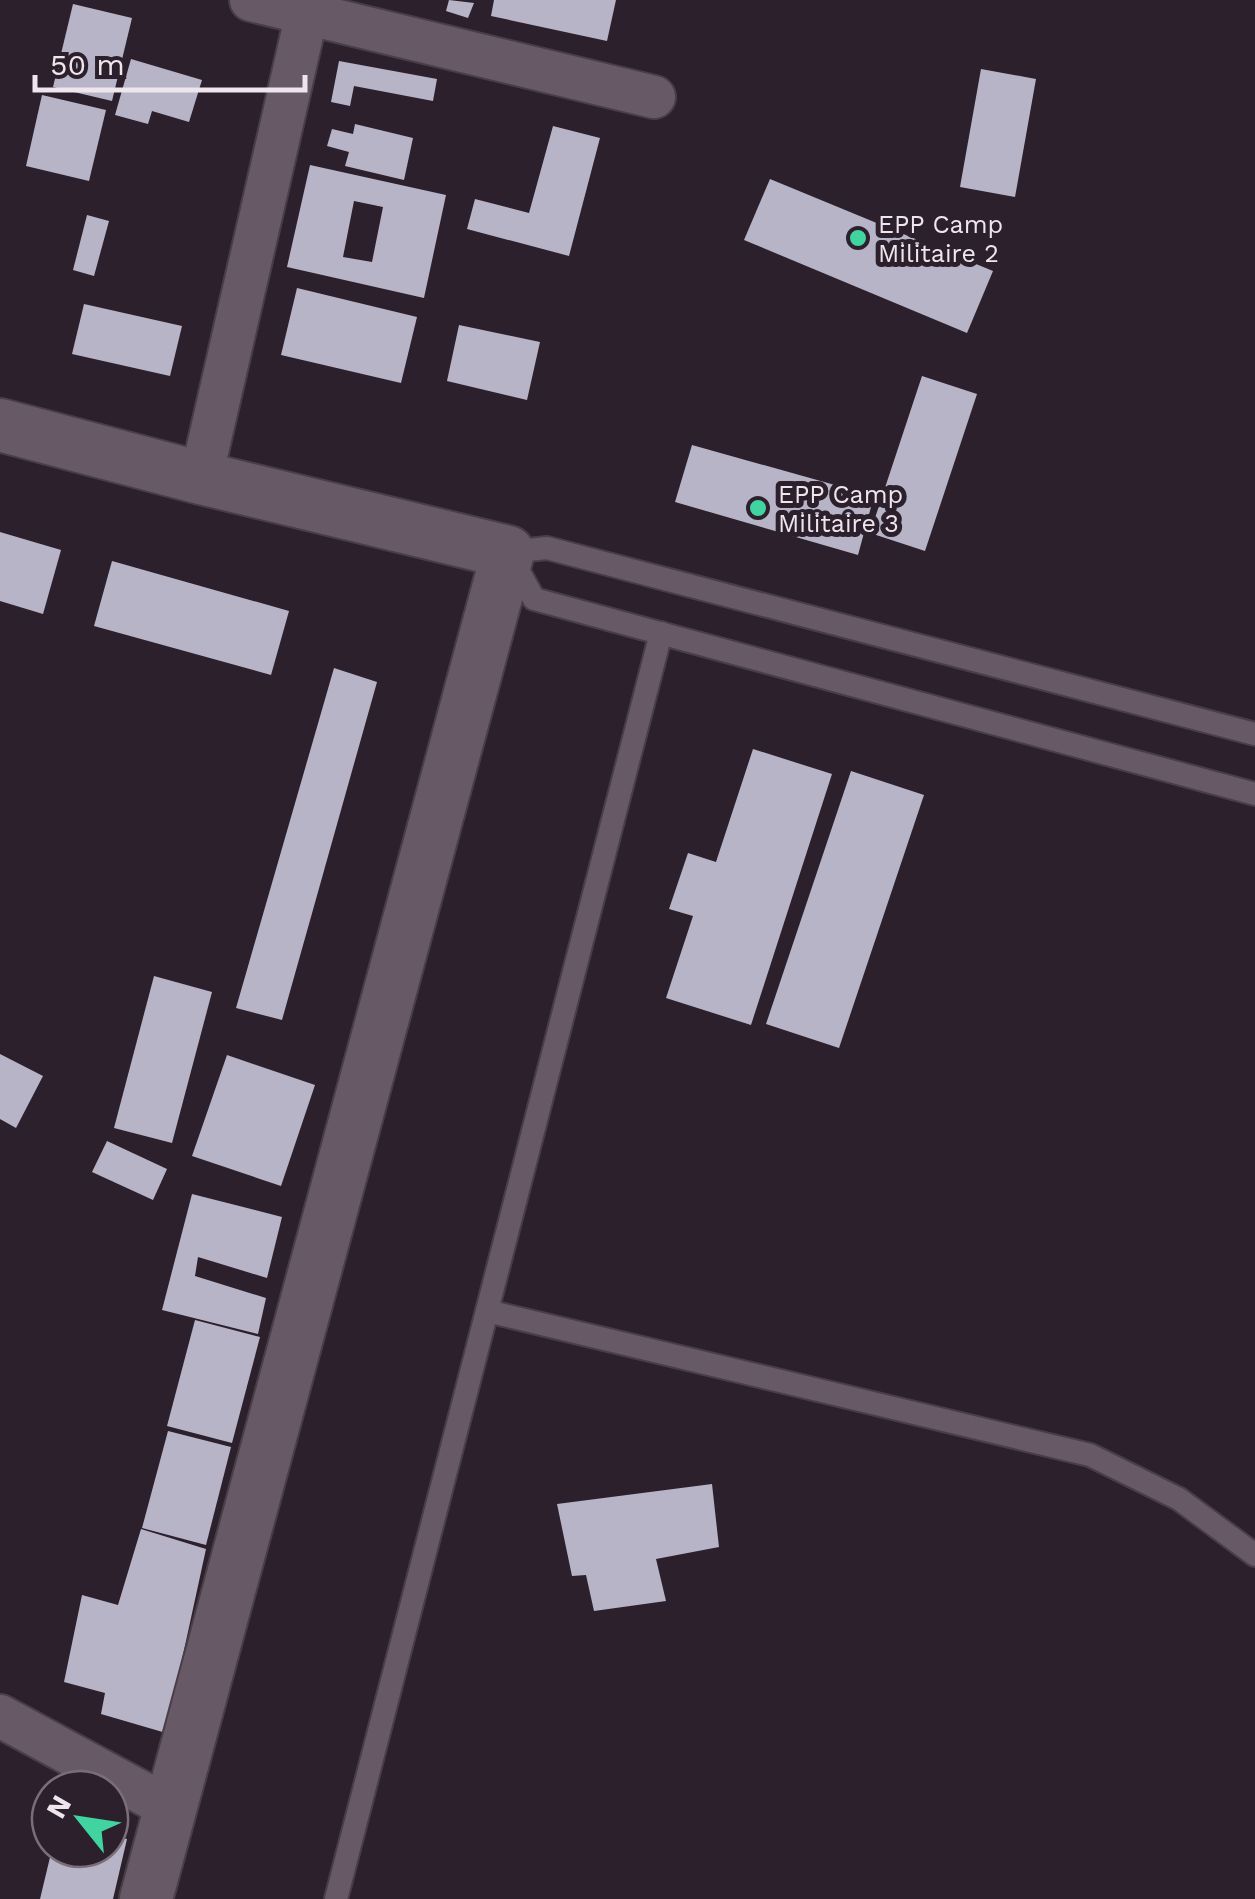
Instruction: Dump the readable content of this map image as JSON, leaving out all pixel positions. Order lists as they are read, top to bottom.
{
  "places": ["EPP Camp Militaire 2", "EPP Camp Militaire 3"],
  "scale_bar": "50 m",
  "north": "top left"
}
